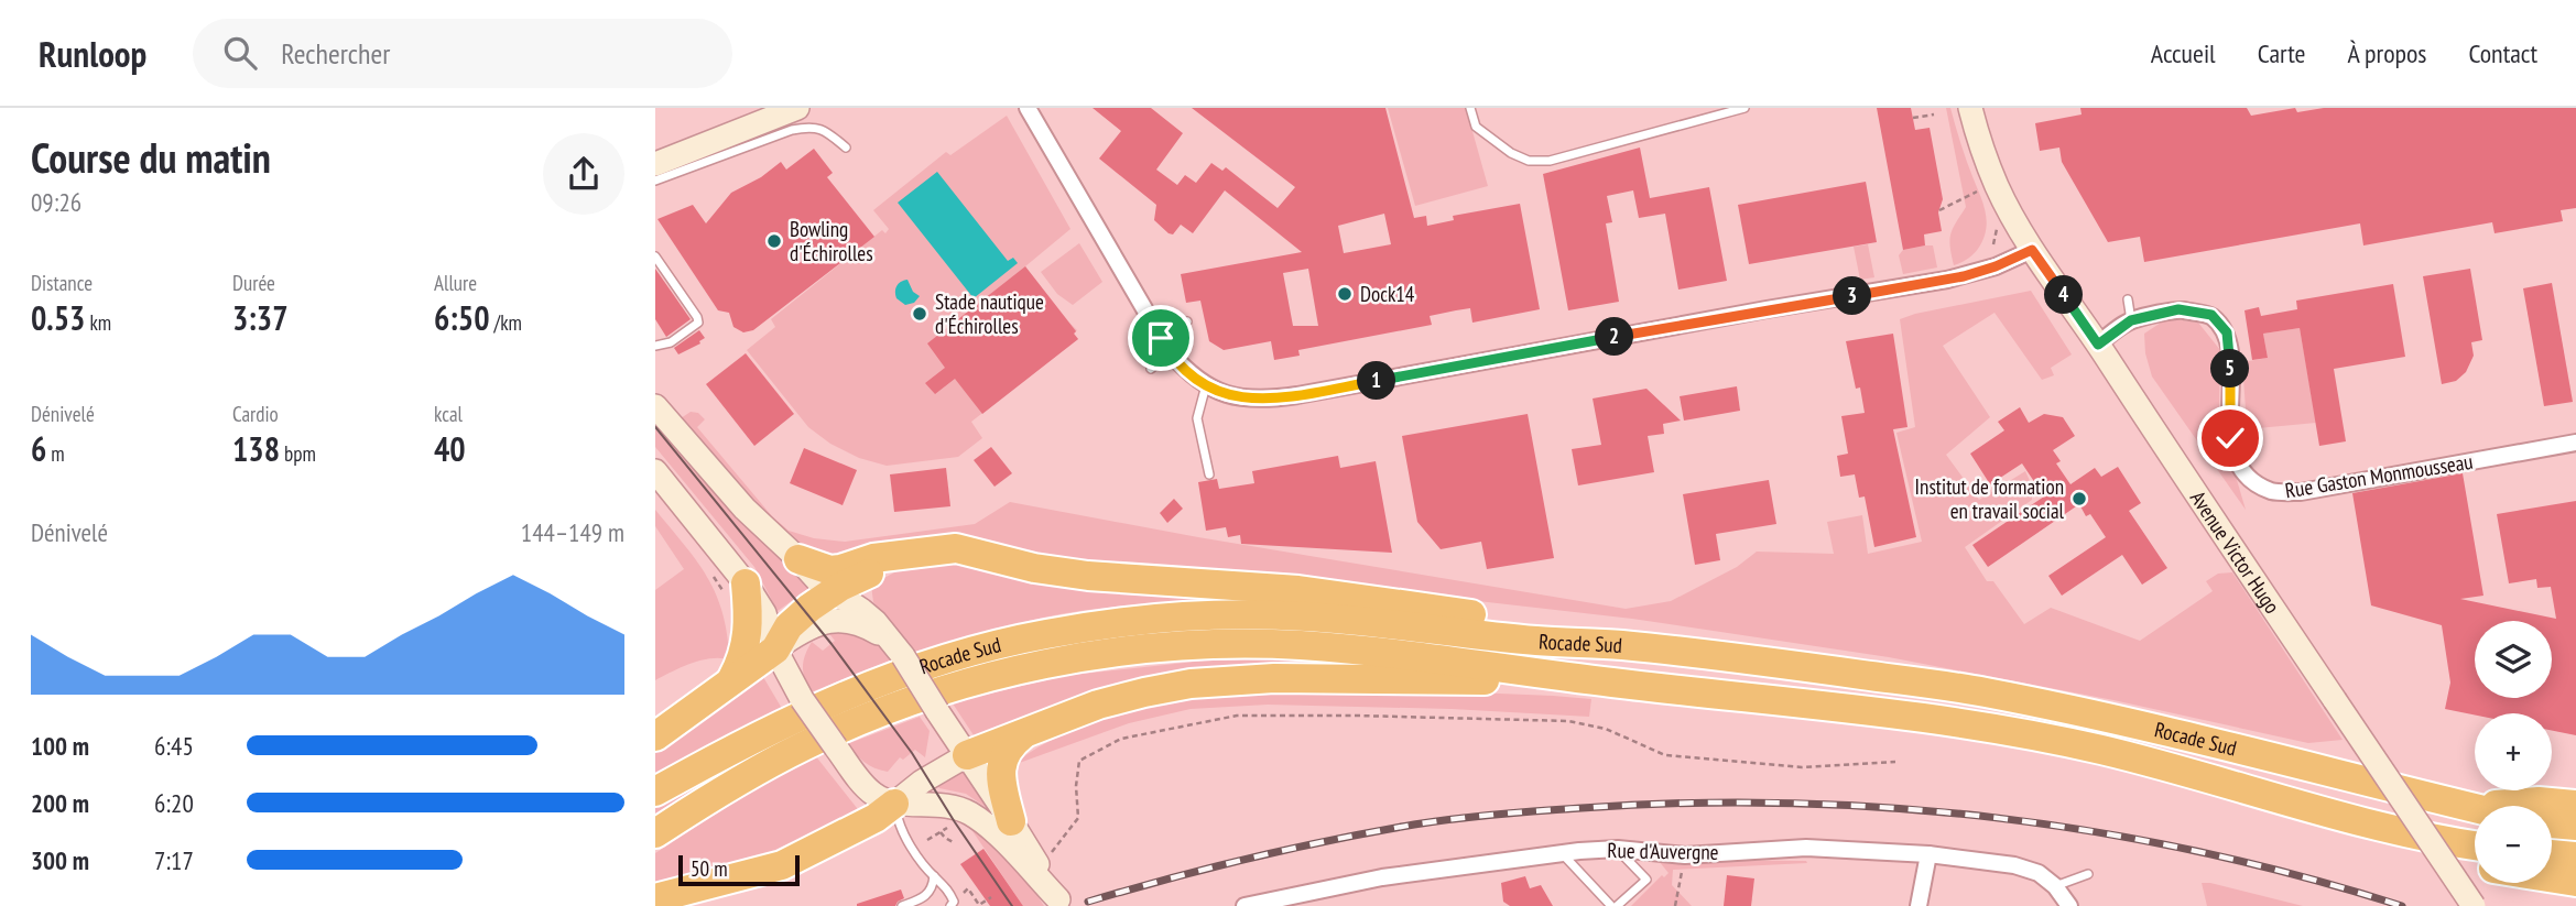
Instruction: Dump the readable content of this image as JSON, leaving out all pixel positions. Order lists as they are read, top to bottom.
{
  "streets": {
    "highway": ["Rocade Sud"],
    "main road": ["Avenue Victor Hugo"],
    "street": ["Rue Gaston Monmousseau", "Rue d'Auvergne"]
  },
  "crossings": [
    ["Rue Gaston Monmousseau", "Avenue Victor Hugo"]
  ],
  "places": [
    "Bowling d'Échirolles",
    "Dock14",
    "Stade nautique d'Échirolles",
    "Institut de formation en travail social"
  ],
  "scale_bar": "50 m",
  "page": {
    "header": "Runloop",
    "search": "Rechercher",
    "nav": [
      "Accueil",
      "Carte",
      "À propos",
      "Contact"
    ],
    "heading": ["Course du matin", "09:26"],
    "stats": [
      ["Distance", "0.53 km"],
      ["Durée", "3:37"],
      ["Allure", "6:50 /km"],
      ["Dénivelé", "6 m"],
      ["Cardio", "138 bpm"],
      ["kcal", "40"]
    ],
    "pins": [
      "4",
      "3",
      "2",
      "5",
      "1"
    ],
    "chart": ["Dénivelé", "144–149 m"],
    "map_buttons": ["+", "−"],
    "list": [
      {
        "name": "100 m",
        "note": "6:45"
      },
      {
        "name": "200 m",
        "note": "6:20"
      },
      {
        "name": "300 m",
        "note": "7:17"
      }
    ],
    "scale": "50 m"
  }
}
